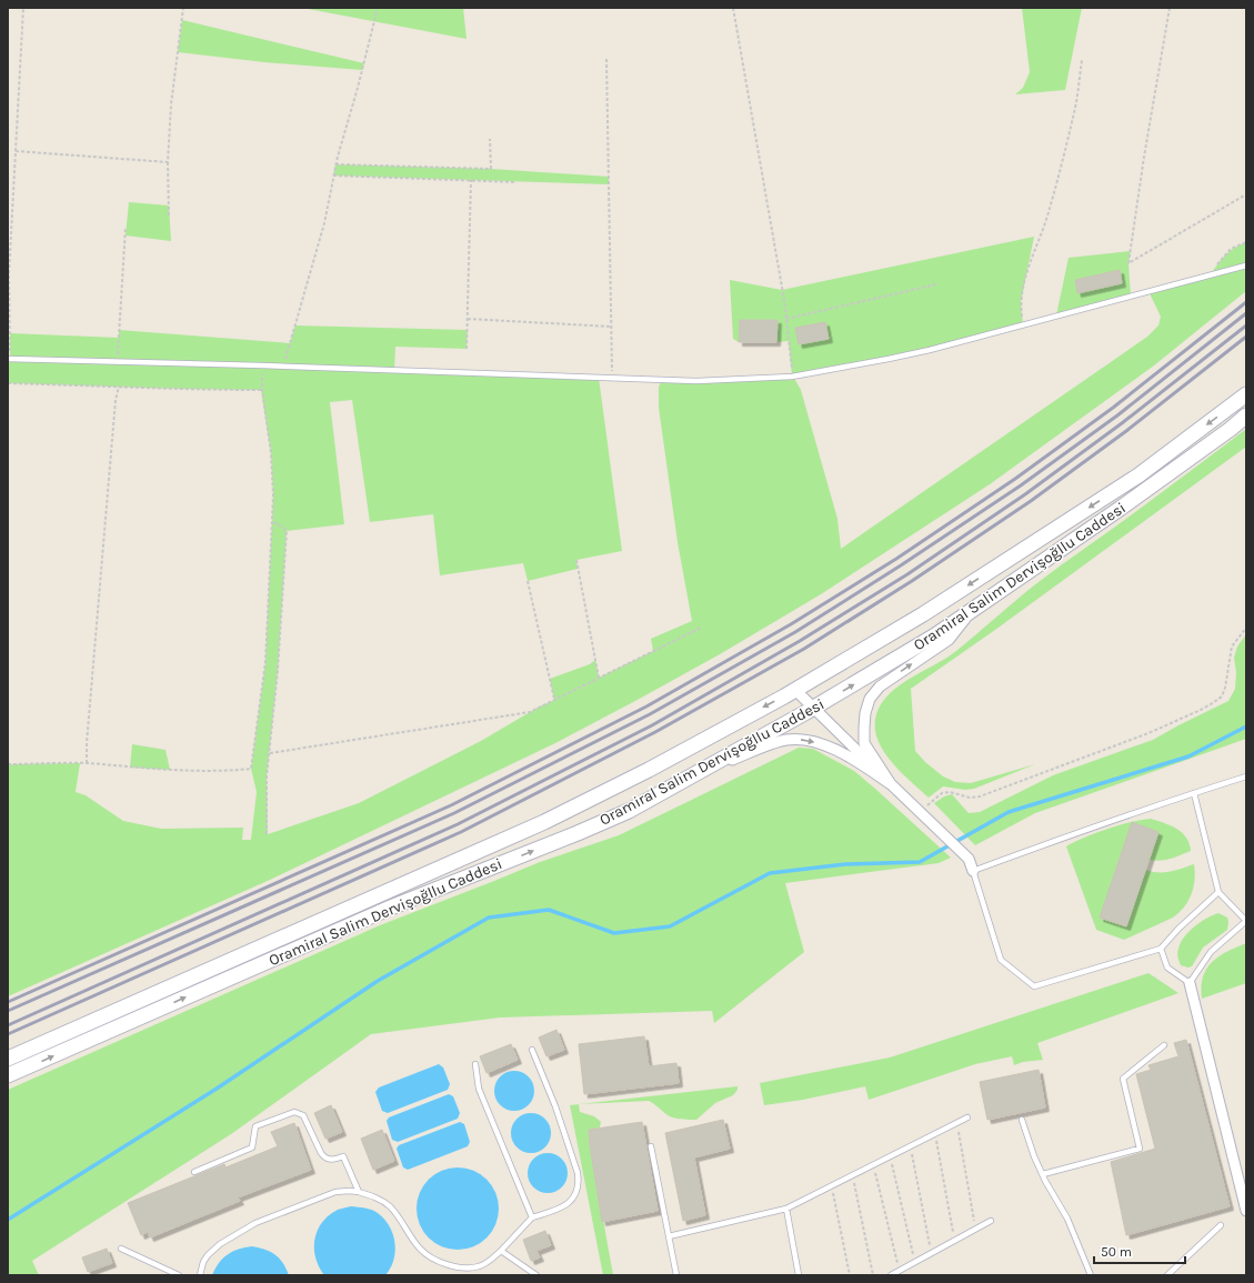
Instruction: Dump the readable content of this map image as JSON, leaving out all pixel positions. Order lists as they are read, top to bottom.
{
  "streets": {
    "main road": ["Oramiral Salim Dervişoğllu Caddesi"]
  },
  "scale_bar": "50 m"
}
